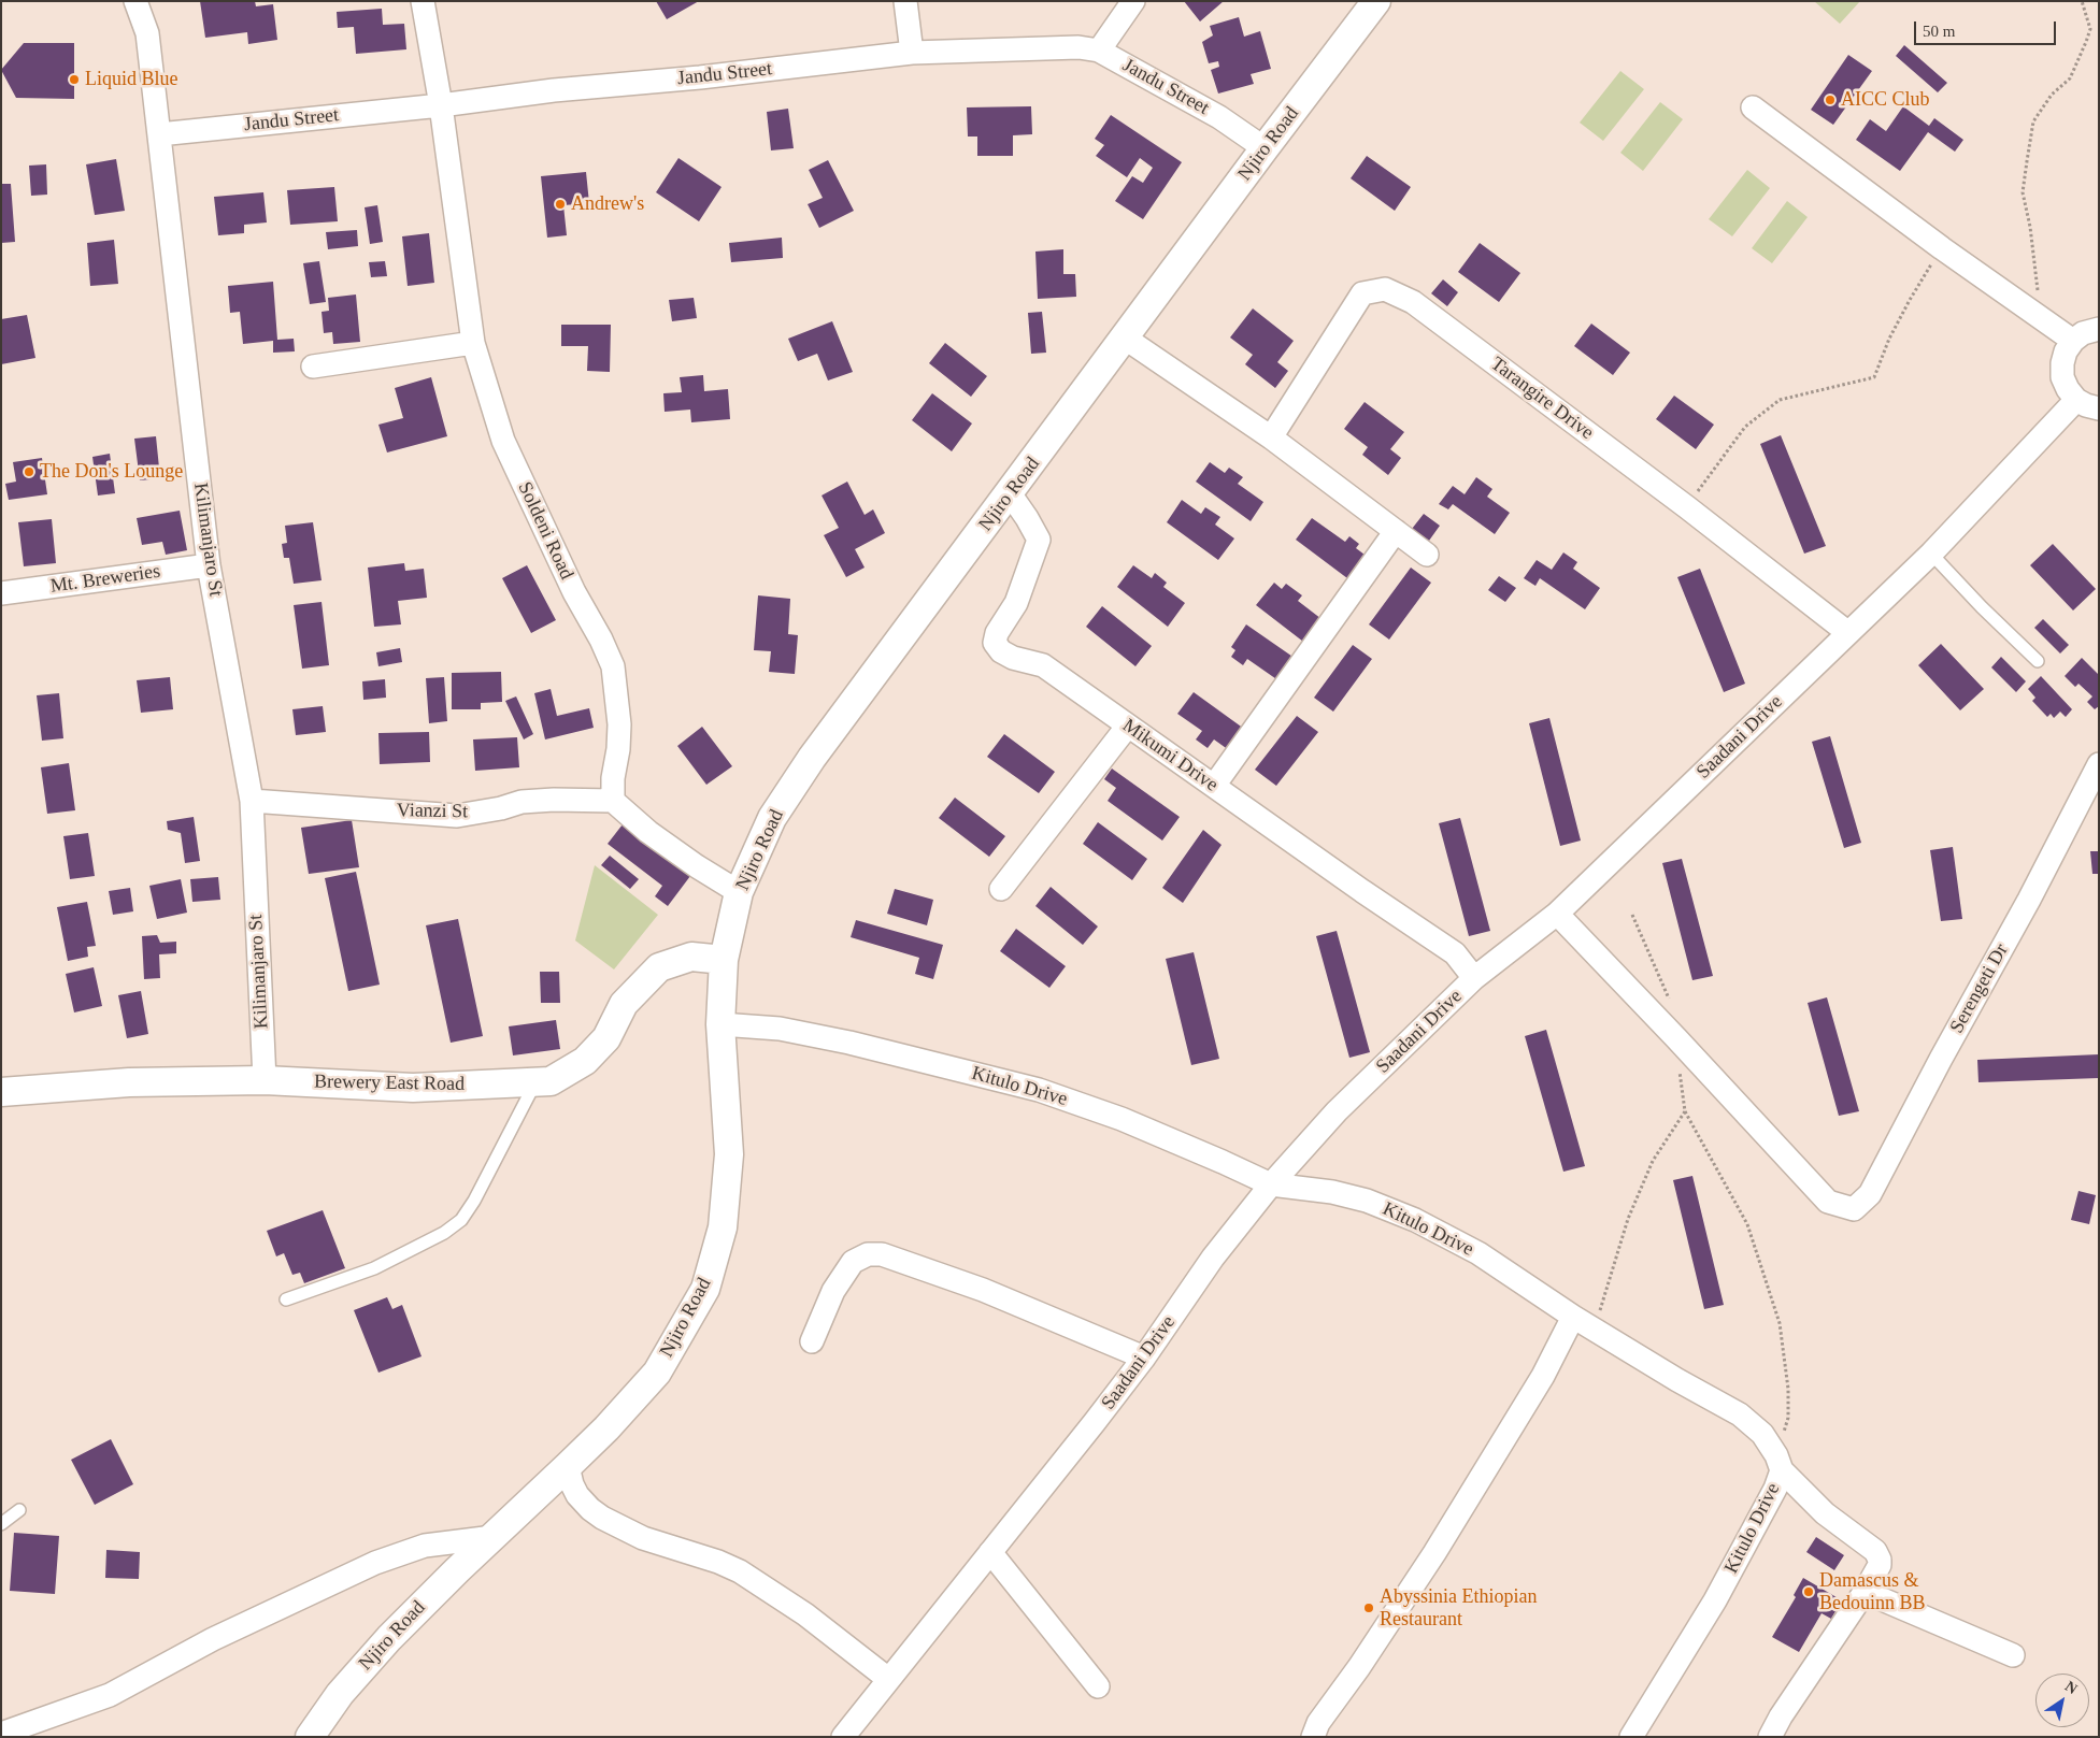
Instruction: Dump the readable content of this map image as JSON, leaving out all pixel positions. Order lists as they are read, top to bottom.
{
  "streets": {
    "street": [
      "Jandu Street",
      "Njiro Road",
      "Tarangire Drive",
      "Soldeni Road",
      "Kilimanjaro St",
      "Mt. Breweries",
      "Saadani Drive",
      "Mikumi Drive",
      "Vianzi St",
      "Serengeti Dr",
      "Brewery East Road",
      "Kitulo Drive"
    ]
  },
  "crossings": [
    ["Jandu Street", "Njiro Road"],
    ["Jandu Street", "Soldeni Road"],
    ["Jandu Street", "Kilimanjaro St"],
    ["Njiro Road", "Mikumi Drive"],
    ["Njiro Road", "Brewery East Road"],
    ["Njiro Road", "Kitulo Drive"],
    ["Tarangire Drive", "Saadani Drive"],
    ["Soldeni Road", "Vianzi St"],
    ["Kilimanjaro St", "Mt. Breweries"],
    ["Kilimanjaro St", "Vianzi St"],
    ["Kilimanjaro St", "Brewery East Road"],
    ["Saadani Drive", "Mikumi Drive"],
    ["Saadani Drive", "Kitulo Drive"]
  ],
  "places": [
    "Liquid Blue",
    "AICC Club",
    "Andrew's",
    "The Don's Lounge",
    "Damascus & Bedouinn BB",
    "Abyssinia Ethiopian Restaurant"
  ],
  "scale_bar": "50 m",
  "north": "top right"
}
